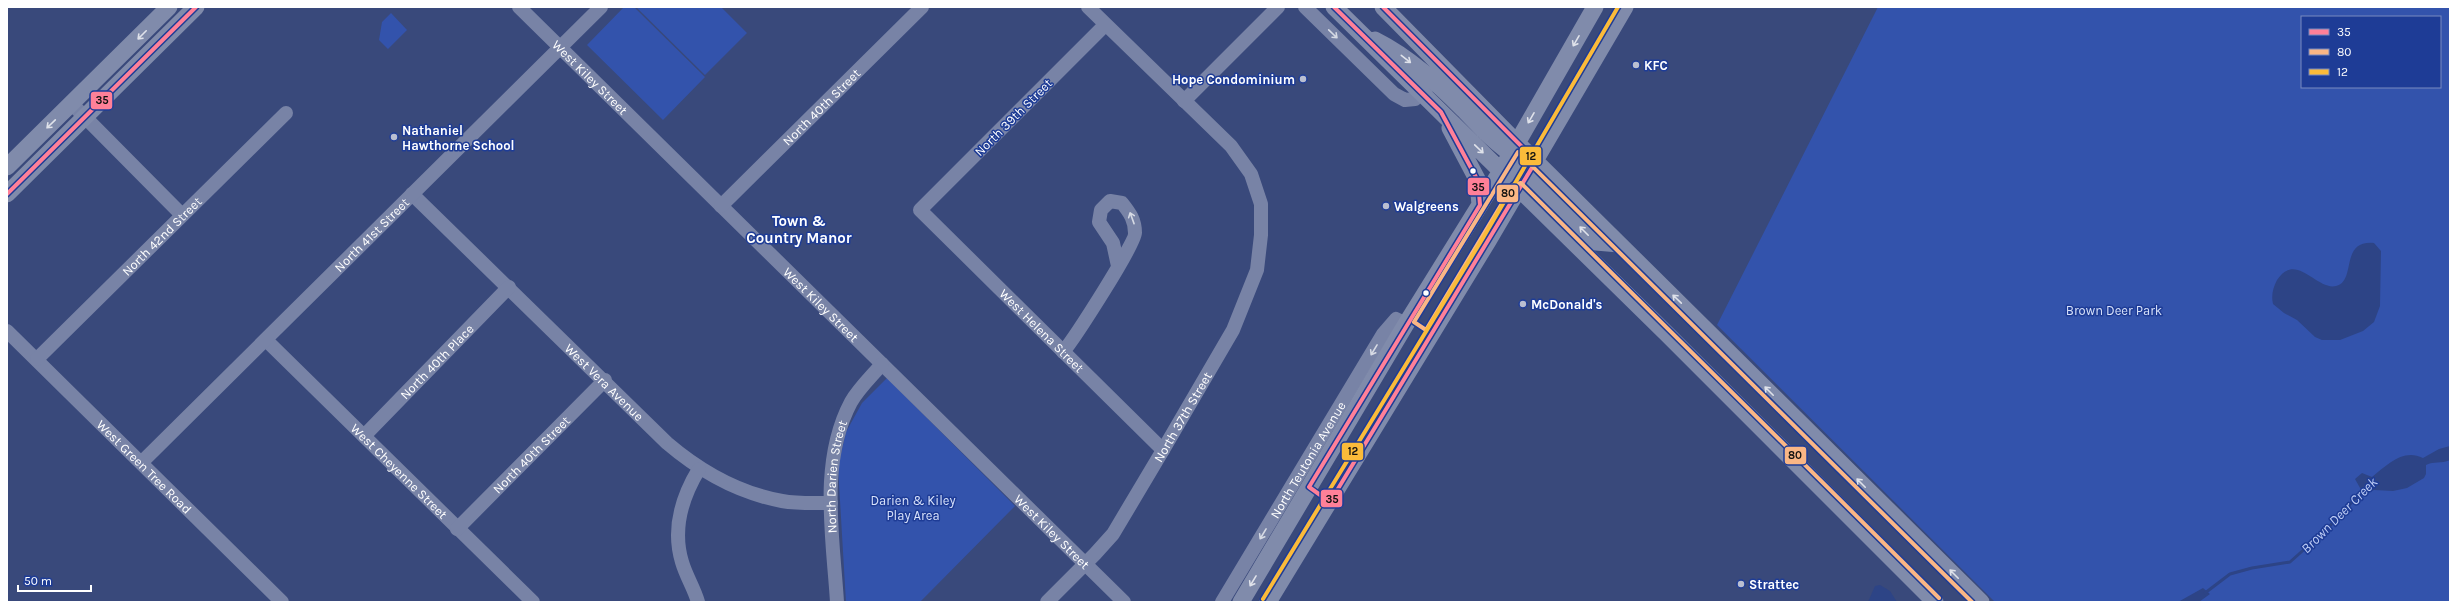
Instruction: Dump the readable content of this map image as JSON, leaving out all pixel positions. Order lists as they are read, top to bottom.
{
  "streets": {
    "main road": ["North Teutonia Avenue"],
    "street": [
      "West Kiley Street",
      "North 40th Street",
      "North 39th Street",
      "North 41st Street",
      "North 42nd Street",
      "West Helena Street",
      "North 40th Place",
      "West Vera Avenue",
      "North 37th Street",
      "West Green Tree Road",
      "West Cheyenne Street",
      "North Darien Street"
    ]
  },
  "crossings": [
    ["West Kiley Street", "North 40th Street"],
    ["West Kiley Street", "North 41st Street"],
    ["West Kiley Street", "North 37th Street"],
    ["West Kiley Street", "North Darien Street"],
    ["North 40th Street", "West Vera Avenue"],
    ["North 40th Street", "West Cheyenne Street"],
    ["North 39th Street", "West Helena Street"],
    ["North 39th Street", "North 37th Street"],
    ["North 41st Street", "West Vera Avenue"],
    ["North 41st Street", "West Green Tree Road"],
    ["North 41st Street", "West Cheyenne Street"],
    ["North 42nd Street", "West Green Tree Road"],
    ["West Helena Street", "North 37th Street"],
    ["North 40th Place", "West Vera Avenue"],
    ["North 40th Place", "West Cheyenne Street"],
    ["West Vera Avenue", "North Darien Street"]
  ],
  "districts": ["Town & Country Manor"],
  "water": ["Brown Deer Creek"],
  "parks": ["Brown Deer Park", "Darien & Kiley Play Area"],
  "places": [
    "KFC",
    "Hope Condominium",
    "Nathaniel Hawthorne School",
    "Walgreens",
    "McDonald's",
    "Strattec"
  ],
  "lines": ["transit line 35", "transit line 12", "transit line 80"],
  "legend": ["35", "80", "12"],
  "scale_bar": "50 m"
}
